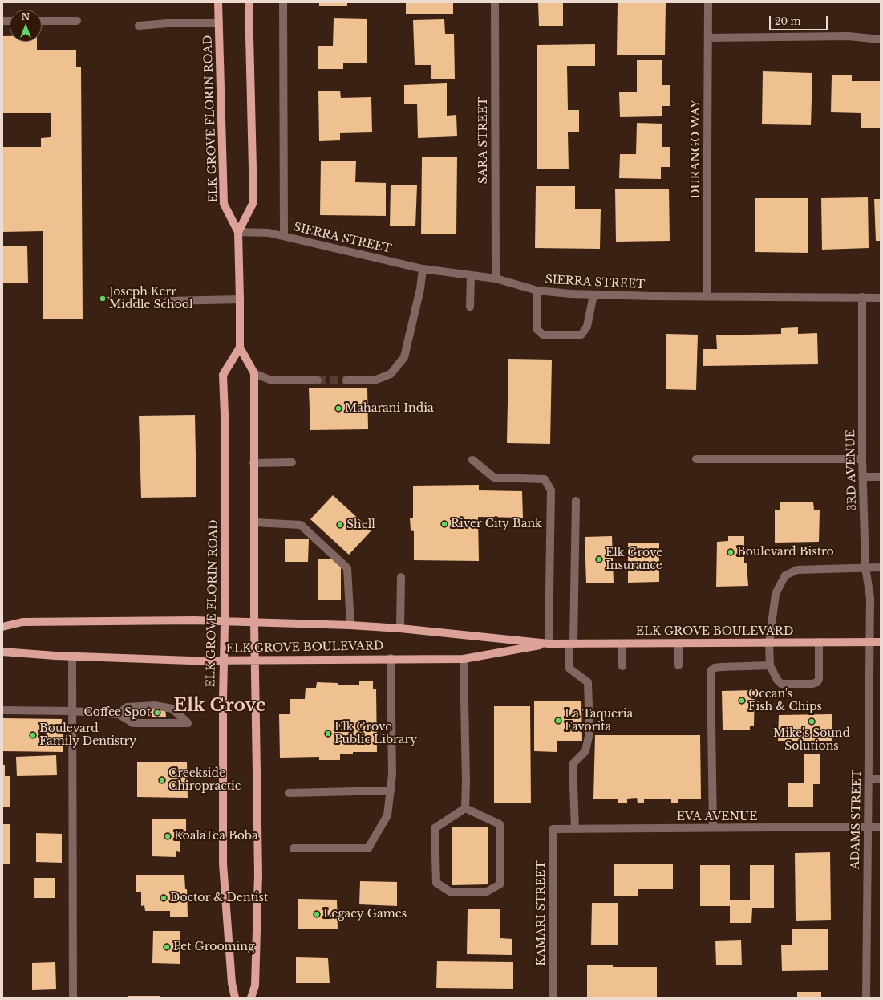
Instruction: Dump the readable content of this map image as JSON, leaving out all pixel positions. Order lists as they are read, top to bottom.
{
  "streets": {
    "main road": ["ELK GROVE FLORIN ROAD", "ELK GROVE BOULEVARD"],
    "street": [
      "SARA STREET",
      "DURANGO WAY",
      "SIERRA STREET",
      "3RD AVENUE",
      "EVA AVENUE",
      "ADAMS STREET",
      "KAMARI STREET"
    ]
  },
  "crossings": [
    ["ELK GROVE FLORIN ROAD", "SIERRA STREET"],
    ["ELK GROVE FLORIN ROAD", "ELK GROVE BOULEVARD"],
    ["SARA STREET", "SIERRA STREET"],
    ["DURANGO WAY", "SIERRA STREET"],
    ["SIERRA STREET", "3RD AVENUE"],
    ["3RD AVENUE", "ELK GROVE BOULEVARD"],
    ["3RD AVENUE", "ADAMS STREET"],
    ["ELK GROVE BOULEVARD", "ADAMS STREET"],
    ["EVA AVENUE", "ADAMS STREET"],
    ["EVA AVENUE", "KAMARI STREET"]
  ],
  "districts": ["Elk Grove"],
  "places": [
    "Joseph Kerr Middle School",
    "Maharani India",
    "River City Bank",
    "Shell",
    "Boulevard Bistro",
    "Elk Grove Insurance",
    "Ocean's Fish & Chips",
    "Coffee Spot",
    "La Taqueria Favorita",
    "Mike's Sound Solutions",
    "Elk Grove Public Library",
    "Boulevard Family Dentistry",
    "Creekside Chiropractic",
    "KoalaTea Boba",
    "Doctor & Dentist",
    "Legacy Games",
    "Pet Grooming"
  ],
  "scale_bar": "20 m",
  "north": "top"
}
